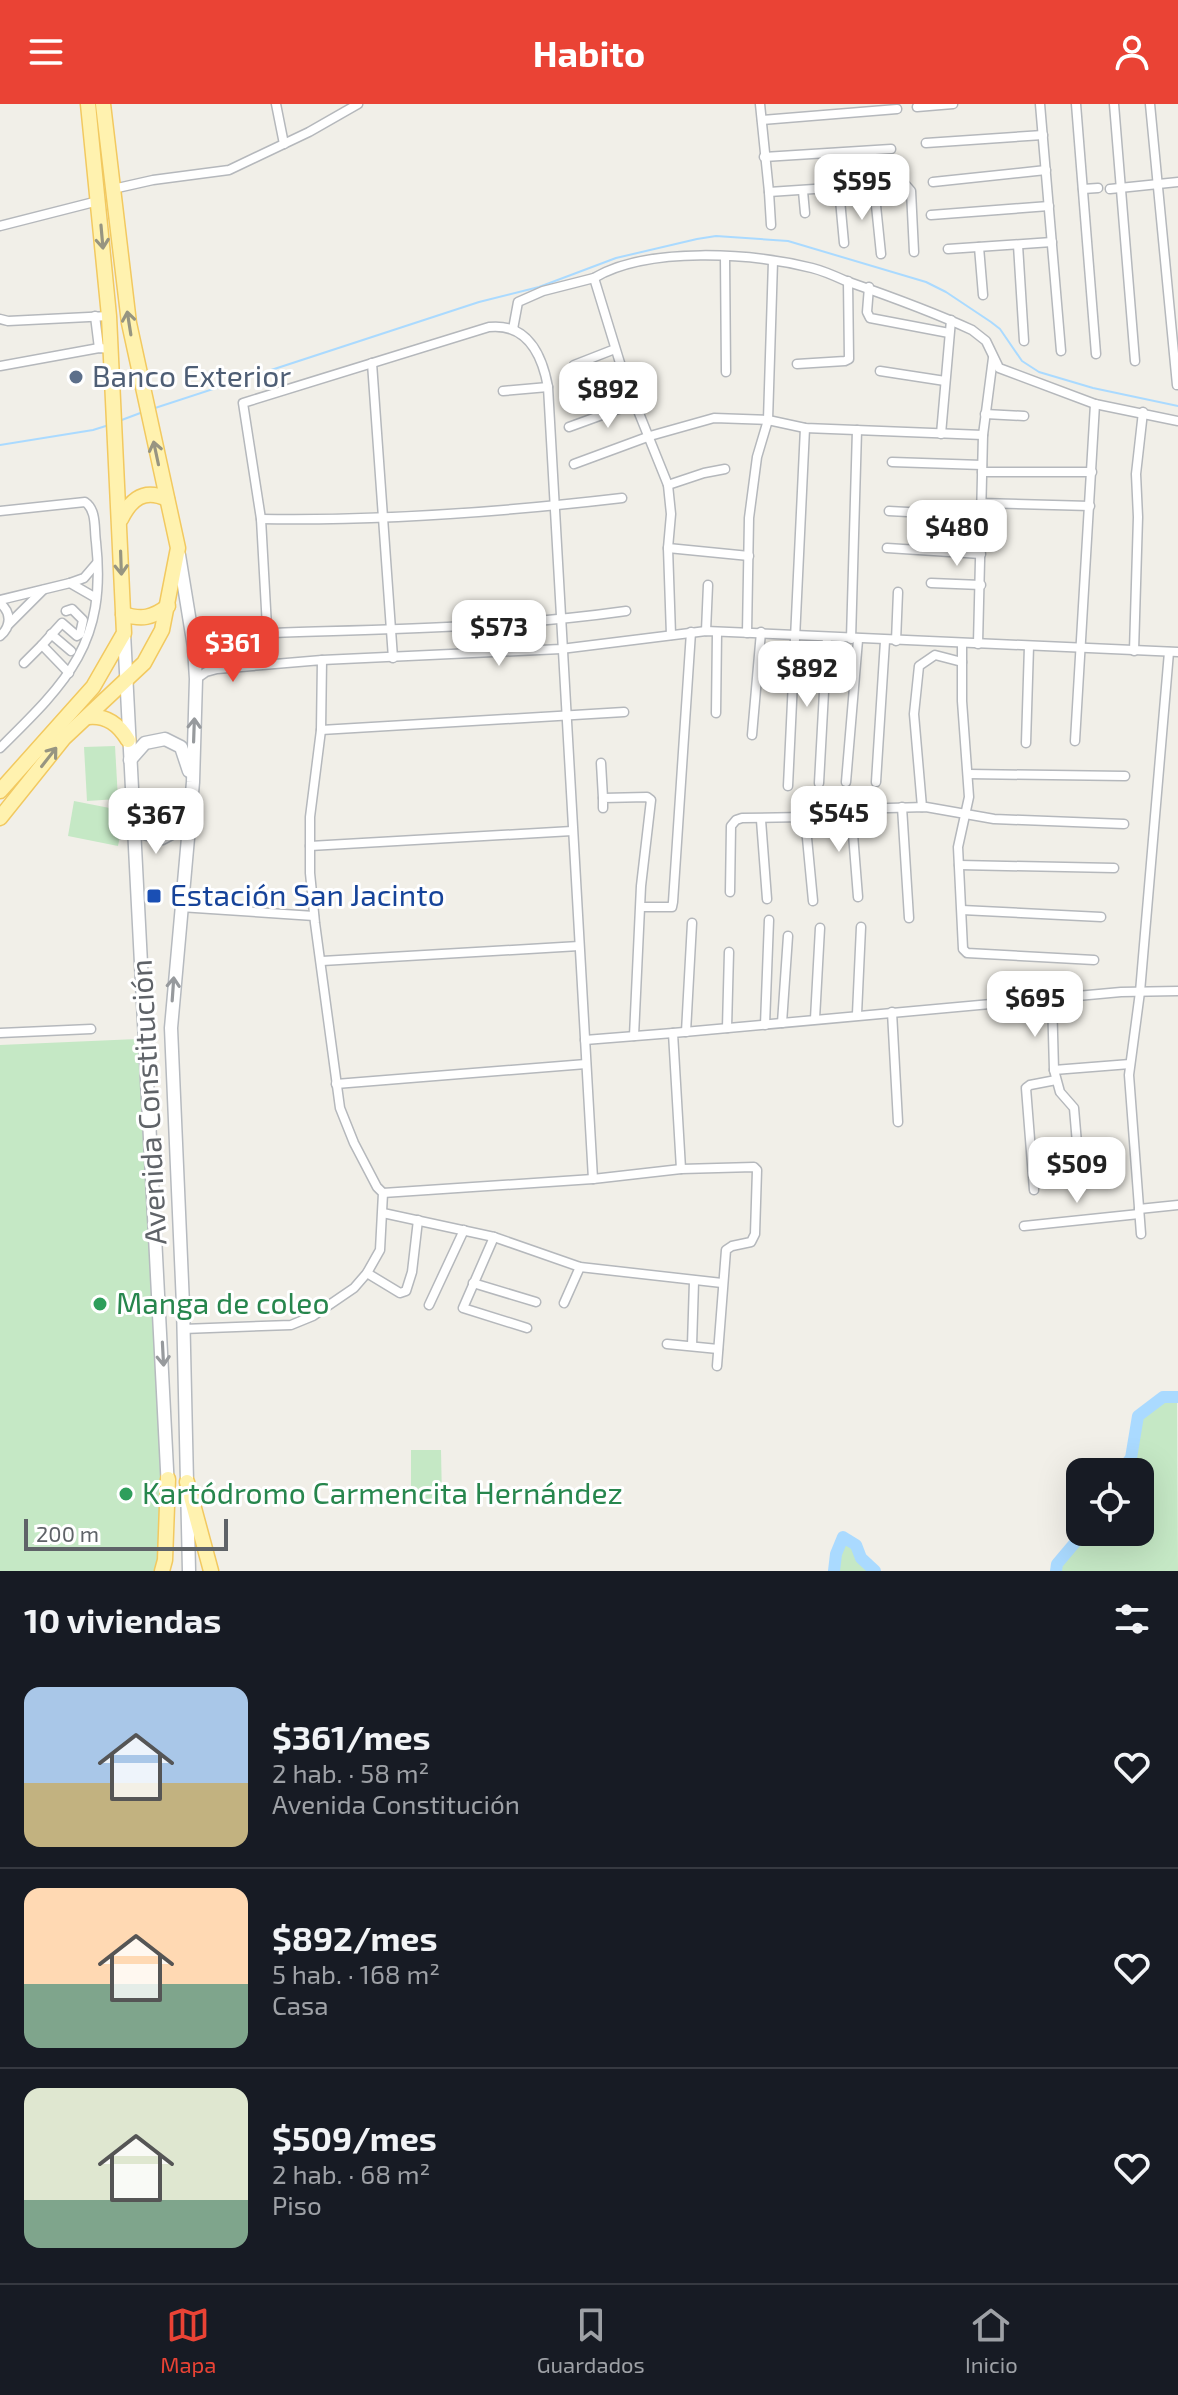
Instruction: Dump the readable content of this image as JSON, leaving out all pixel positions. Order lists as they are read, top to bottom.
{
  "streets": {
    "street": ["Avenida Constitución"]
  },
  "places": {
    "other": ["Banco Exterior", "Manga de coleo", "Kartódromo Carmencita Hernández"],
    "transit": ["Estación San Jacinto"]
  },
  "scale_bar": "200 m",
  "page": {
    "header": "Habito",
    "price": [
      "$595",
      "$892",
      "$480",
      "$573",
      "$361",
      "$892",
      "$545",
      "$367",
      "$695",
      "$509"
    ],
    "scale": "200 m",
    "heading": "10 viviendas",
    "list": [
      {
        "name": "$361/mes",
        "note": "2 hab. · 58 m² · Avenida Constitución"
      },
      {
        "name": "$892/mes",
        "note": "5 hab. · 168 m² · Casa"
      },
      {
        "name": "$509/mes",
        "note": "2 hab. · 68 m² · Piso"
      }
    ],
    "tabs": ["Mapa", "Guardados", "Inicio"]
  }
}
